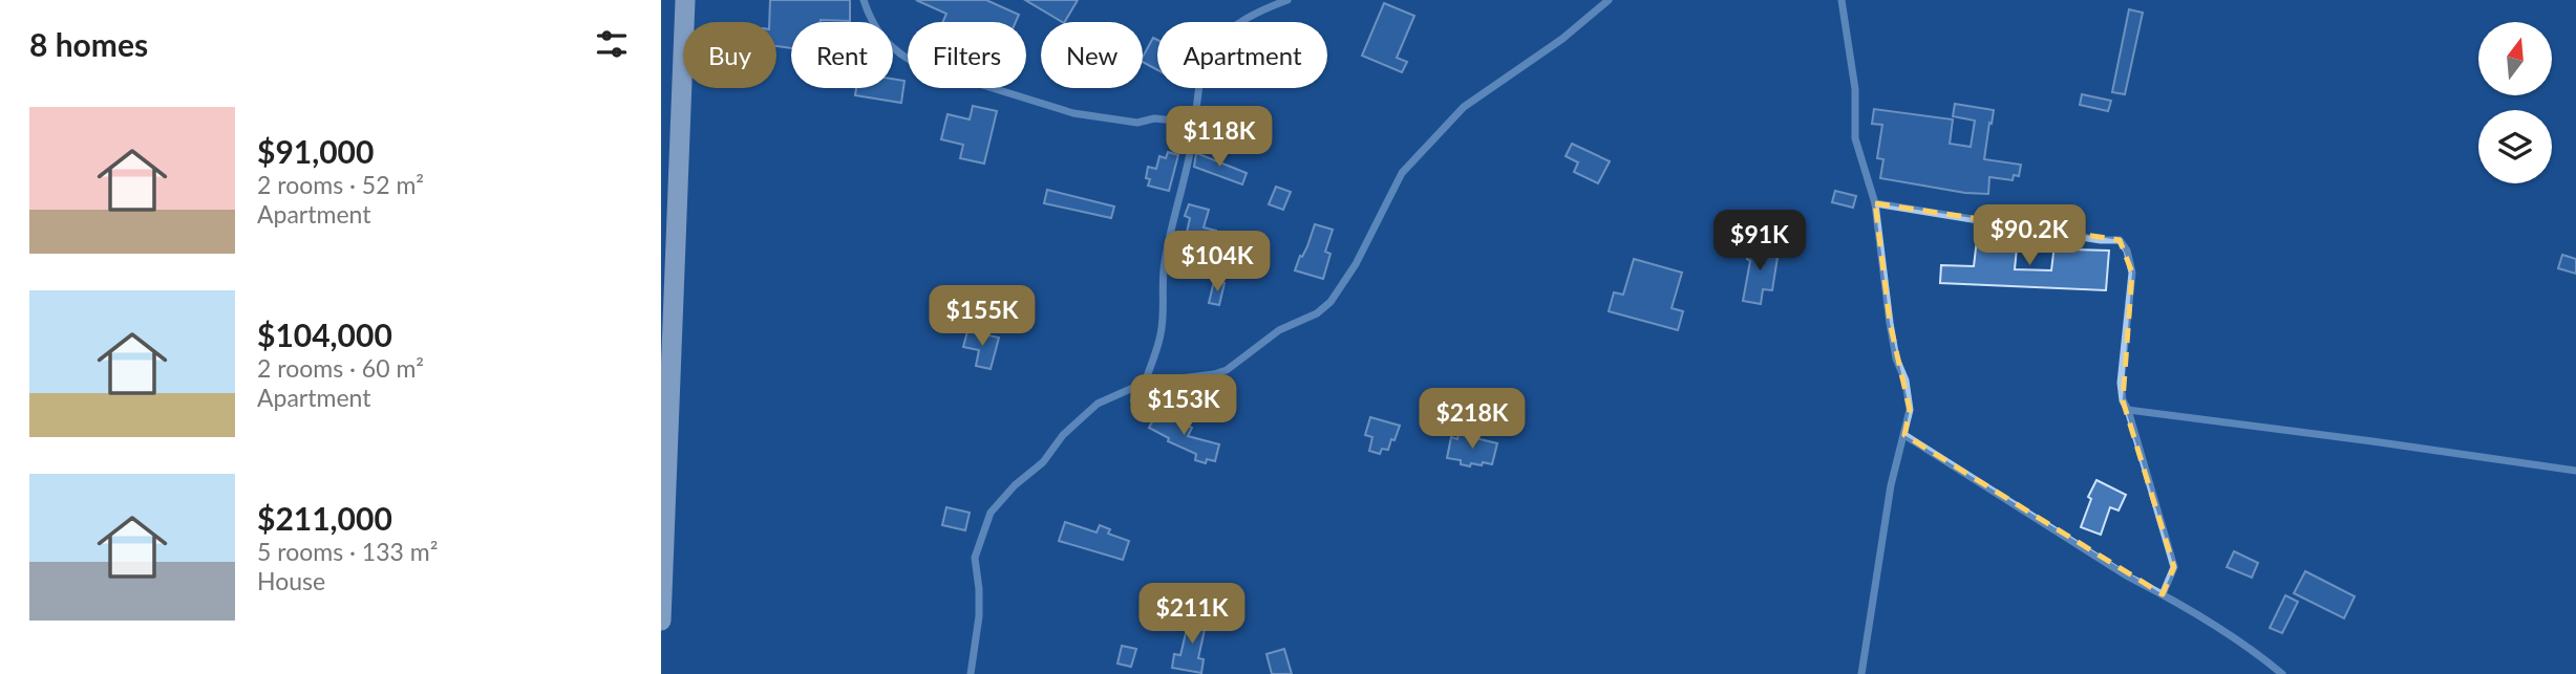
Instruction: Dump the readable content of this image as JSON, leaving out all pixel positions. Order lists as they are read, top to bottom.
{
  "north": "top",
  "page": {
    "heading": "8 homes",
    "chip": [
      "Buy",
      "Rent",
      "Filters",
      "New",
      "Apartment"
    ],
    "list": [
      {
        "name": "$91,000",
        "note": "2 rooms · 52 m² · Apartment"
      },
      {
        "name": "$104,000",
        "note": "2 rooms · 60 m² · Apartment"
      },
      {
        "name": "$211,000",
        "note": "5 rooms · 133 m² · House"
      }
    ],
    "price": [
      "$118K",
      "$90.2K",
      "$91K",
      "$104K",
      "$155K",
      "$153K",
      "$218K",
      "$211K"
    ]
  }
}
